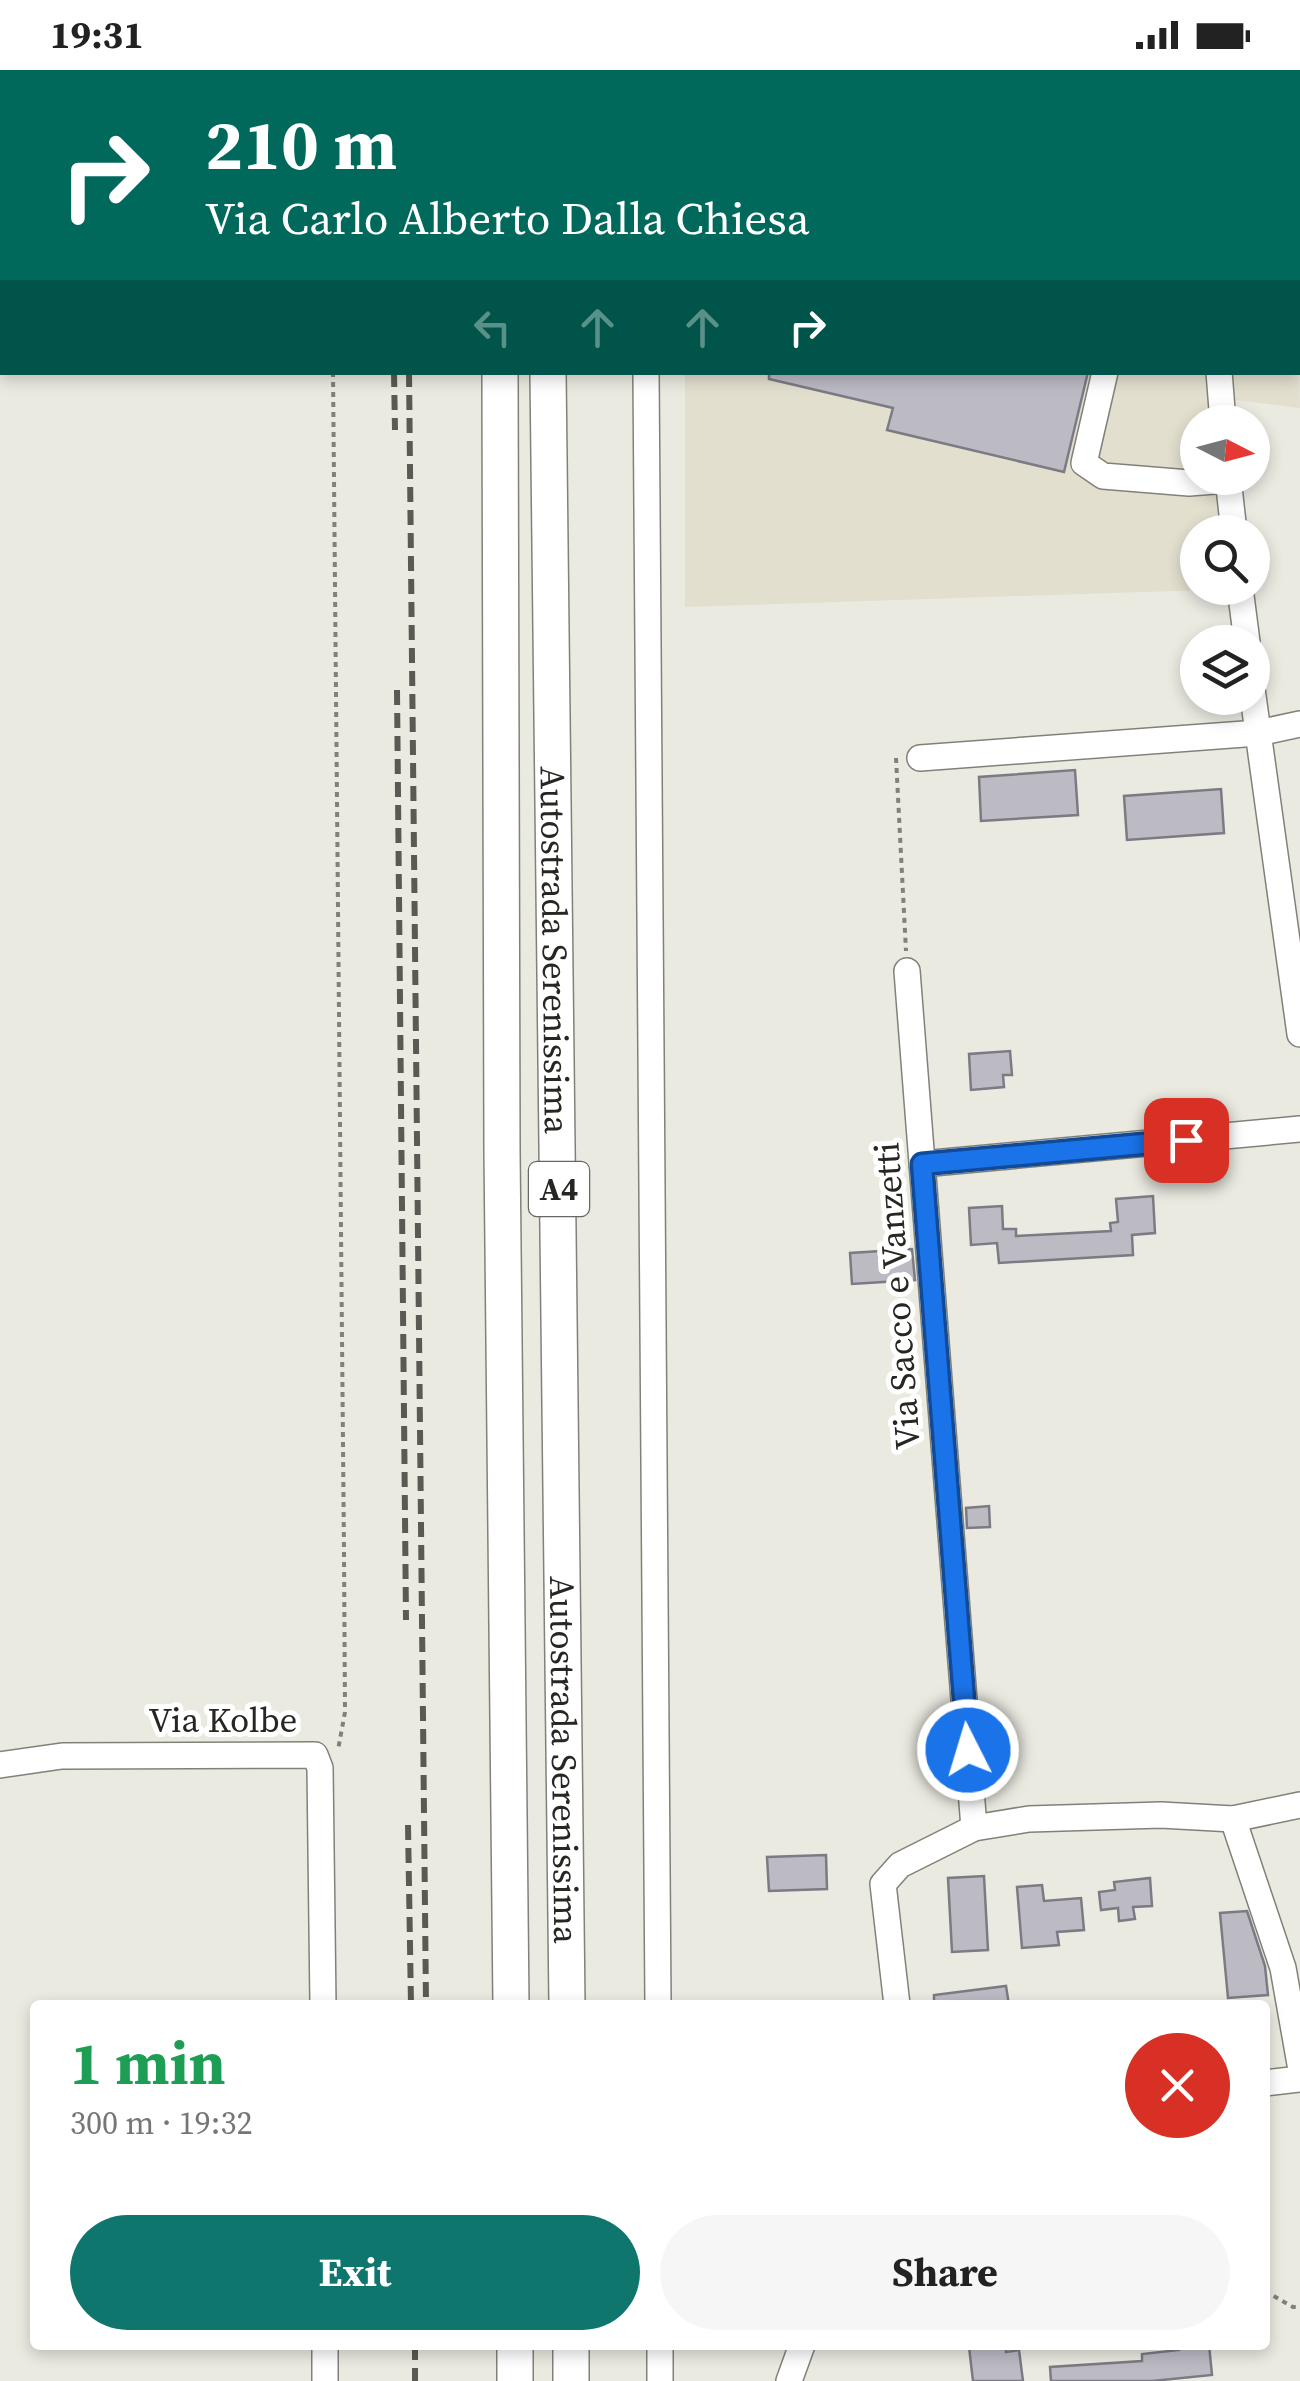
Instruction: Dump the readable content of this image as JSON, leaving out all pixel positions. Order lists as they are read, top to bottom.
{
  "streets": {
    "highway": ["Autostrada Serenissima", "A4"],
    "street": ["Via Sacco e Vanzetti", "Via Kolbe"]
  },
  "north": "right",
  "page": {
    "status": "19:31",
    "turn": ["210 m", "Via Carlo Alberto Dalla Chiesa"],
    "heading": ["1 min", "300 m · 19:32"],
    "buttons": ["Exit", "Share"]
  }
}
